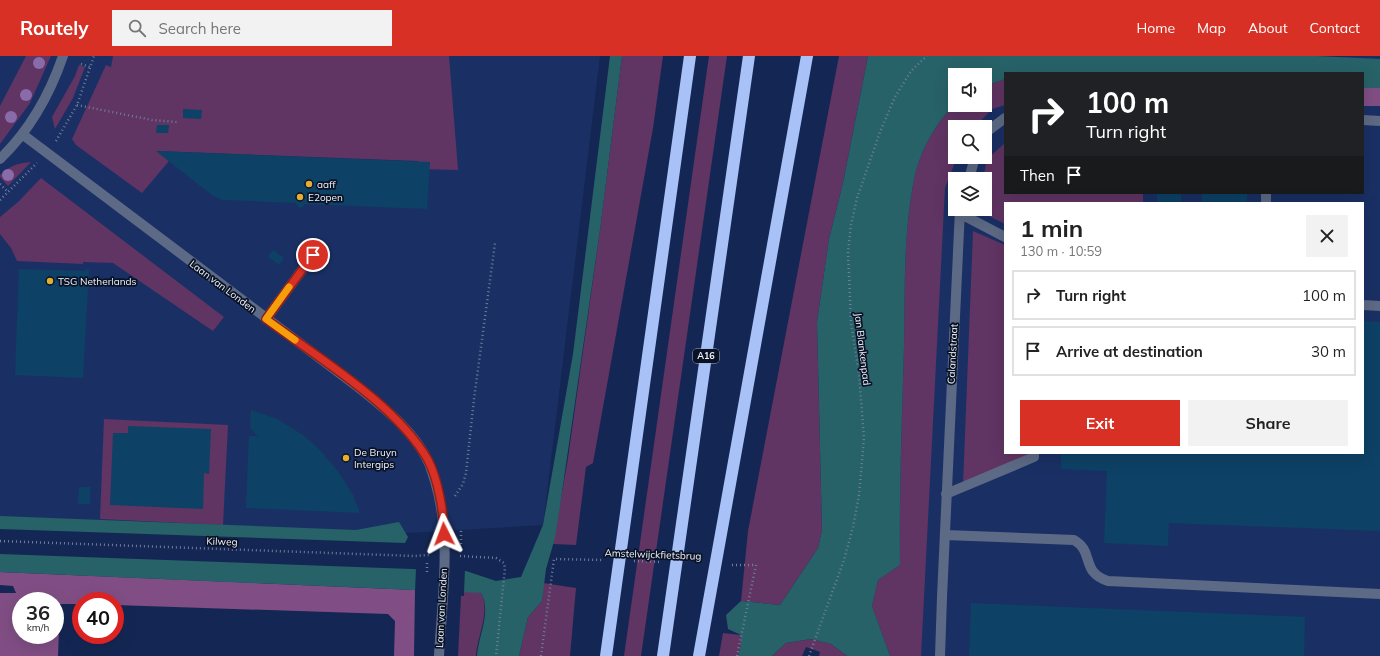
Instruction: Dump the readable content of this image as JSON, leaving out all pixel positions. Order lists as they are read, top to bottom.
{
  "streets": {
    "highway": ["A16"],
    "street": ["Laan van Londen", "Calandstraat"],
    "path": ["Jan Blankenpad", "Kilweg", "Amstelwijckfietsbrug"]
  },
  "crossings": [
    ["Laan van Londen", "Kilweg"]
  ],
  "places": [
    "aaff",
    "E2open",
    "TSG Netherlands",
    "De Bruyn Intergips"
  ],
  "page": {
    "header": "Routely",
    "search": "Search here",
    "nav": [
      "Home",
      "Map",
      "About",
      "Contact"
    ],
    "turn": ["100 m", "Turn right"],
    "then": "Then",
    "heading": ["1 min", "130 m · 10:59"],
    "list": [
      {
        "name": "Turn right",
        "value": "100 m"
      },
      {
        "name": "Arrive at destination",
        "value": "30 m"
      }
    ],
    "buttons": ["Exit", "Share"],
    "speed": "36 km/h",
    "limit": "40"
  }
}
